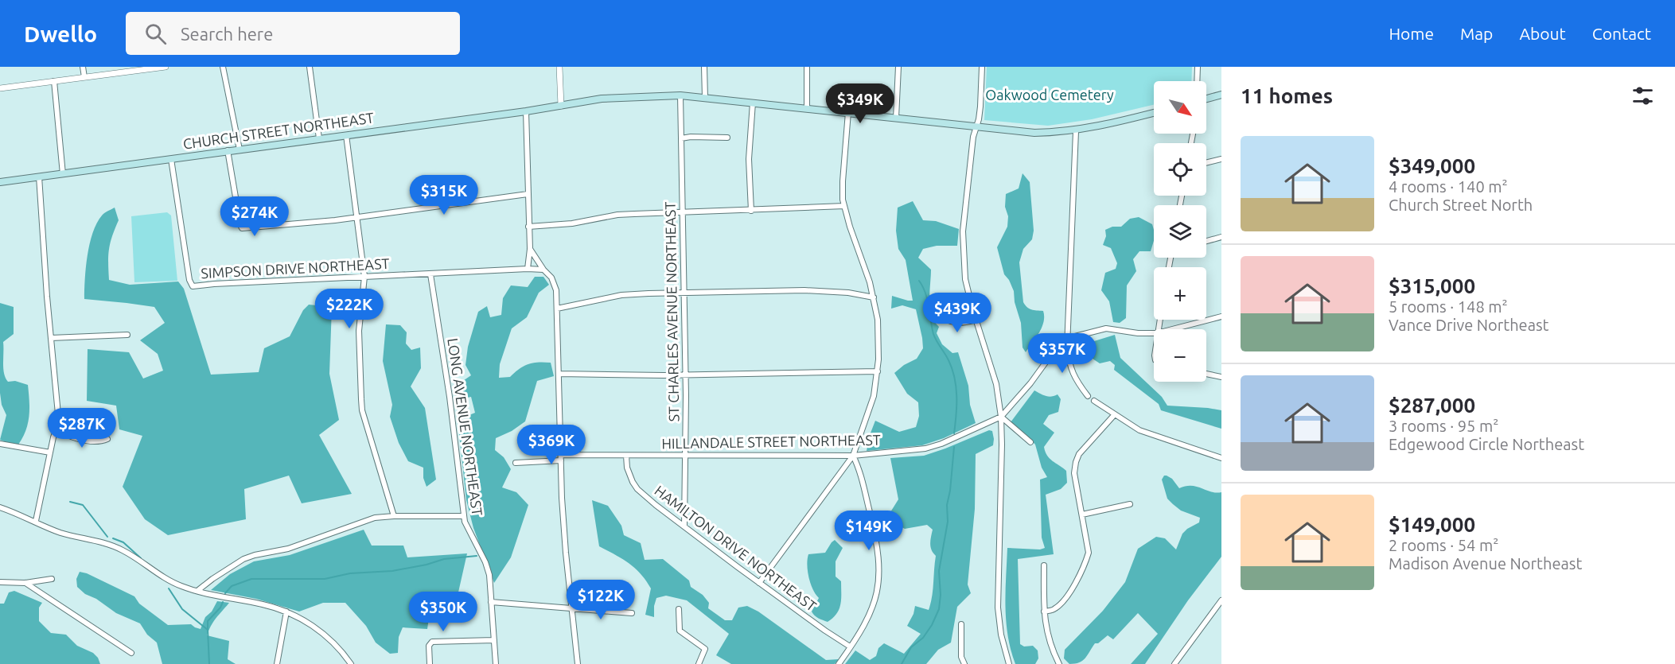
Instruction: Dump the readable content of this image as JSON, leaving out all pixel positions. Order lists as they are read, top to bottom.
{
  "streets": {
    "main road": ["CHURCH STREET NORTHEAST"],
    "street": [
      "SIMPSON DRIVE NORTHEAST",
      "ST CHARLES AVENUE NORTHEAST",
      "LONG AVENUE NORTHEAST",
      "HILLANDALE STREET NORTHEAST",
      "HAMILTON DRIVE NORTHEAST"
    ]
  },
  "crossings": [
    ["CHURCH STREET NORTHEAST", "SIMPSON DRIVE NORTHEAST"],
    ["CHURCH STREET NORTHEAST", "ST CHARLES AVENUE NORTHEAST"],
    ["SIMPSON DRIVE NORTHEAST", "LONG AVENUE NORTHEAST"],
    ["ST CHARLES AVENUE NORTHEAST", "HILLANDALE STREET NORTHEAST"],
    ["ST CHARLES AVENUE NORTHEAST", "HAMILTON DRIVE NORTHEAST"],
    ["HILLANDALE STREET NORTHEAST", "HAMILTON DRIVE NORTHEAST"]
  ],
  "parks": ["Oakwood Cemetery"],
  "north": "bottom right",
  "page": {
    "header": "Dwello",
    "search": "Search here",
    "nav": [
      "Home",
      "Map",
      "About",
      "Contact"
    ],
    "heading": "11 homes",
    "map_buttons": ["+", "−"],
    "price": [
      "$349K",
      "$315K",
      "$274K",
      "$222K",
      "$439K",
      "$357K",
      "$287K",
      "$369K",
      "$149K",
      "$122K",
      "$350K"
    ],
    "list": [
      {
        "name": "$349,000",
        "note": "4 rooms · 140 m² · Church Street North"
      },
      {
        "name": "$315,000",
        "note": "5 rooms · 148 m² · Vance Drive Northeast"
      },
      {
        "name": "$287,000",
        "note": "3 rooms · 95 m² · Edgewood Circle Northeast"
      },
      {
        "name": "$149,000",
        "note": "2 rooms · 54 m² · Madison Avenue Northeast"
      }
    ]
  }
}
